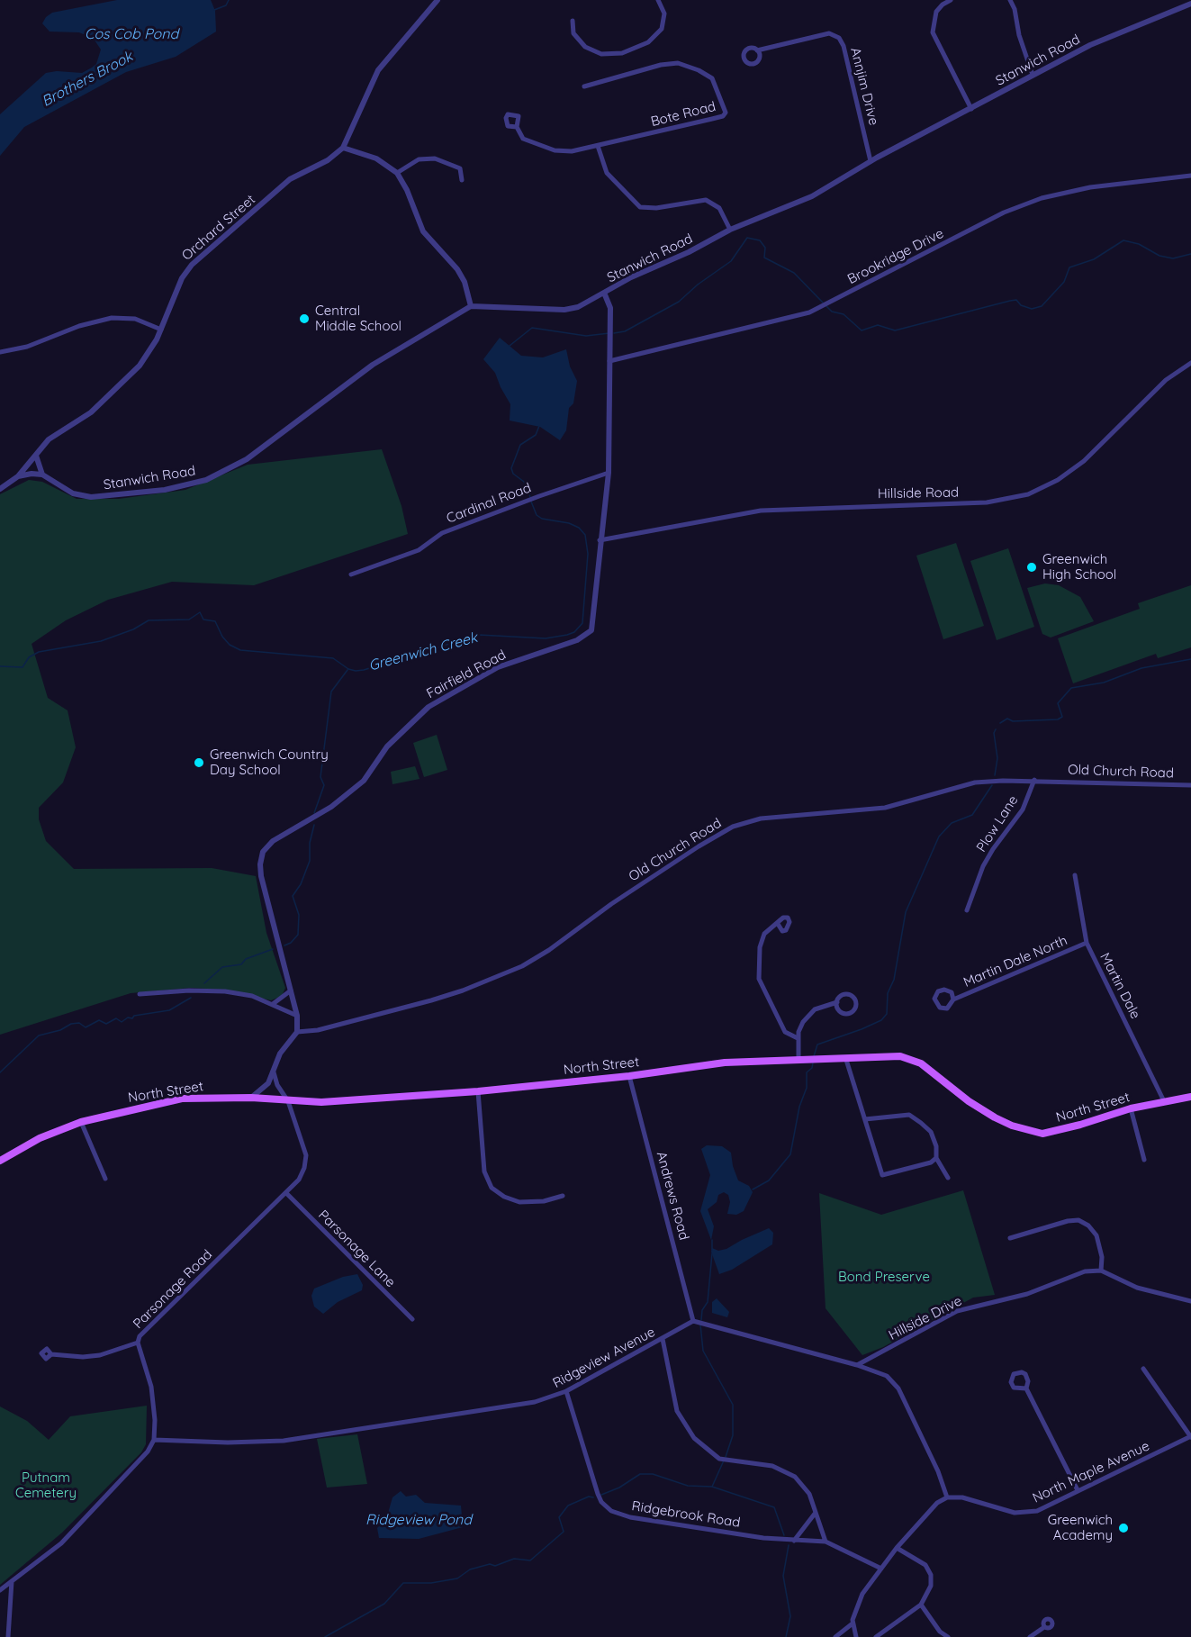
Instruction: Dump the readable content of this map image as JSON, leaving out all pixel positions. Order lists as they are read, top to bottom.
{
  "streets": {
    "main road": ["North Street"],
    "street": [
      "Stanwich Road",
      "Annjim Drive",
      "Bote Road",
      "Orchard Street",
      "Brookridge Drive",
      "Hillside Road",
      "Cardinal Road",
      "Fairfield Road",
      "Old Church Road",
      "Plow Lane",
      "Martin Dale North",
      "Martin Dale",
      "Andrews Road",
      "Parsonage Lane",
      "Parsonage Road",
      "Hillside Drive",
      "Ridgeview Avenue",
      "North Maple Avenue",
      "Ridgebrook Road"
    ]
  },
  "crossings": [
    ["Stanwich Road", "Annjim Drive"],
    ["Stanwich Road", "Fairfield Road"],
    ["Brookridge Drive", "Fairfield Road"],
    ["Hillside Road", "Fairfield Road"],
    ["Cardinal Road", "Fairfield Road"],
    ["Fairfield Road", "Old Church Road"],
    ["Old Church Road", "Plow Lane"],
    ["Martin Dale North", "Martin Dale"],
    ["Martin Dale", "North Street"],
    ["North Street", "Andrews Road"],
    ["North Street", "Parsonage Road"],
    ["Andrews Road", "Ridgeview Avenue"],
    ["Parsonage Lane", "Parsonage Road"],
    ["Parsonage Road", "Ridgeview Avenue"],
    ["Ridgeview Avenue", "Ridgebrook Road"]
  ],
  "water": [
    "Cos Cob Pond",
    "Brothers Brook",
    "Greenwich Creek",
    "Ridgeview Pond"
  ],
  "parks": ["Bond Preserve", "Putnam Cemetery"],
  "places": [
    "Central Middle School",
    "Greenwich High School",
    "Greenwich Country Day School",
    "Greenwich Academy"
  ]
}
